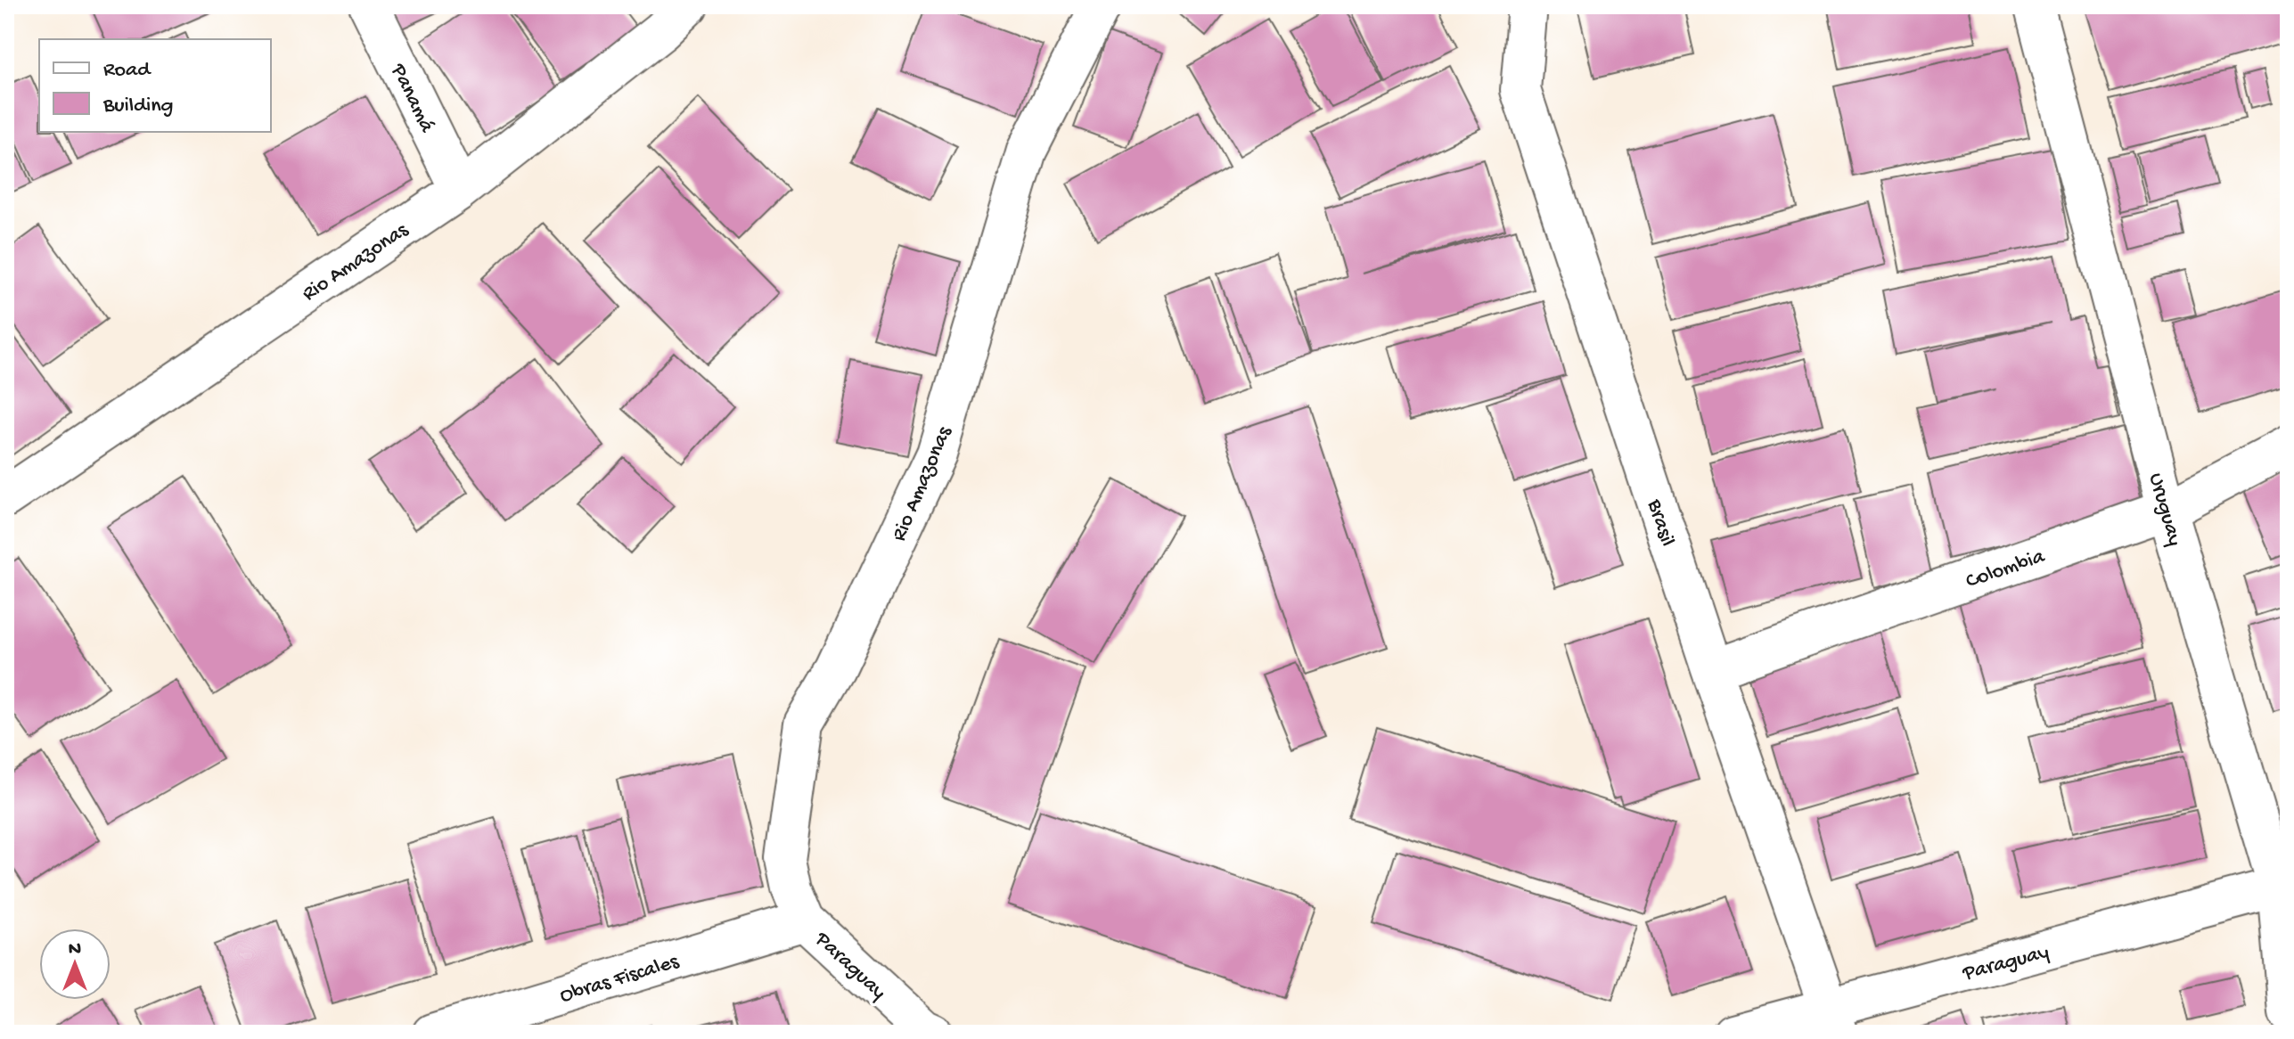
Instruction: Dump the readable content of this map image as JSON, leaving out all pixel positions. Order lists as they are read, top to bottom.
{
  "streets": {
    "street": [
      "Panamá",
      "Rio Amazonas",
      "Uruguay",
      "Brasil",
      "Colombia",
      "Paraguay",
      "Obras Fiscales"
    ]
  },
  "crossings": [
    ["Panamá", "Rio Amazonas"],
    ["Rio Amazonas", "Paraguay"],
    ["Rio Amazonas", "Obras Fiscales"],
    ["Uruguay", "Colombia"],
    ["Uruguay", "Paraguay"],
    ["Brasil", "Colombia"],
    ["Brasil", "Paraguay"],
    ["Paraguay", "Obras Fiscales"]
  ],
  "legend": ["Road", "Building"],
  "north": "top"
}
